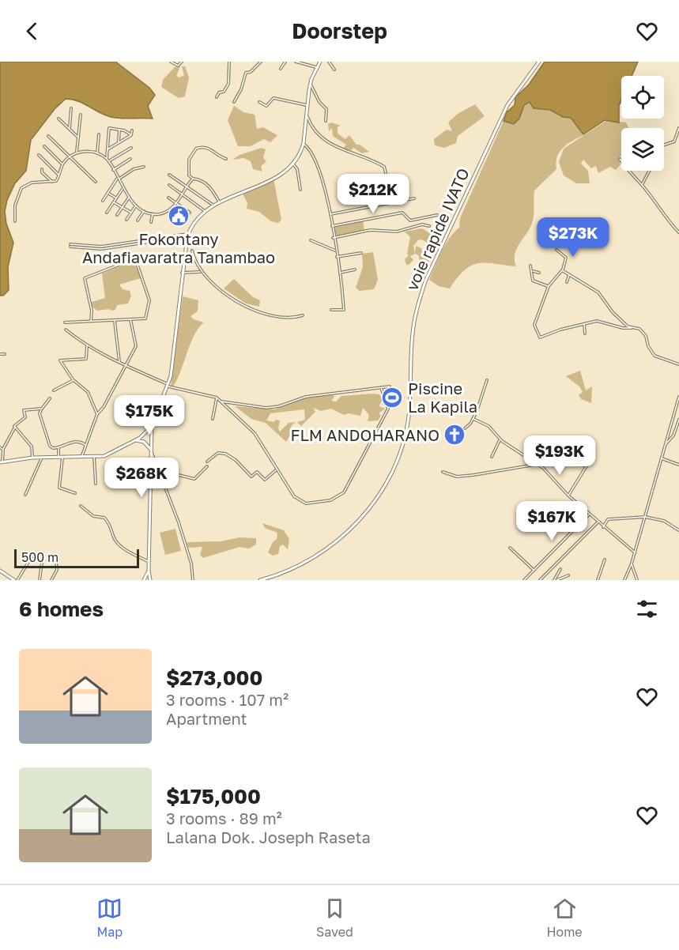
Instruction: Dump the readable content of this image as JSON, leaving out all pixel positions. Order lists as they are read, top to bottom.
{
  "streets": {
    "main road": ["voie rapide IVATO"]
  },
  "places": {
    "public building": ["Fokontany Andafiavaratra Tanambao"],
    "sports": ["Piscine La Kapila"],
    "church": ["FLM ANDOHARANO"]
  },
  "scale_bar": "500 m",
  "page": {
    "header": "Doorstep",
    "price": [
      "$212K",
      "$273K",
      "$175K",
      "$193K",
      "$268K",
      "$167K"
    ],
    "scale": "500 m",
    "heading": "6 homes",
    "list": [
      {
        "name": "$273,000",
        "note": "3 rooms · 107 m² · Apartment"
      },
      {
        "name": "$175,000",
        "note": "3 rooms · 89 m² · Lalana Dok. Joseph Raseta"
      }
    ],
    "tabs": ["Map", "Saved", "Home"]
  }
}
